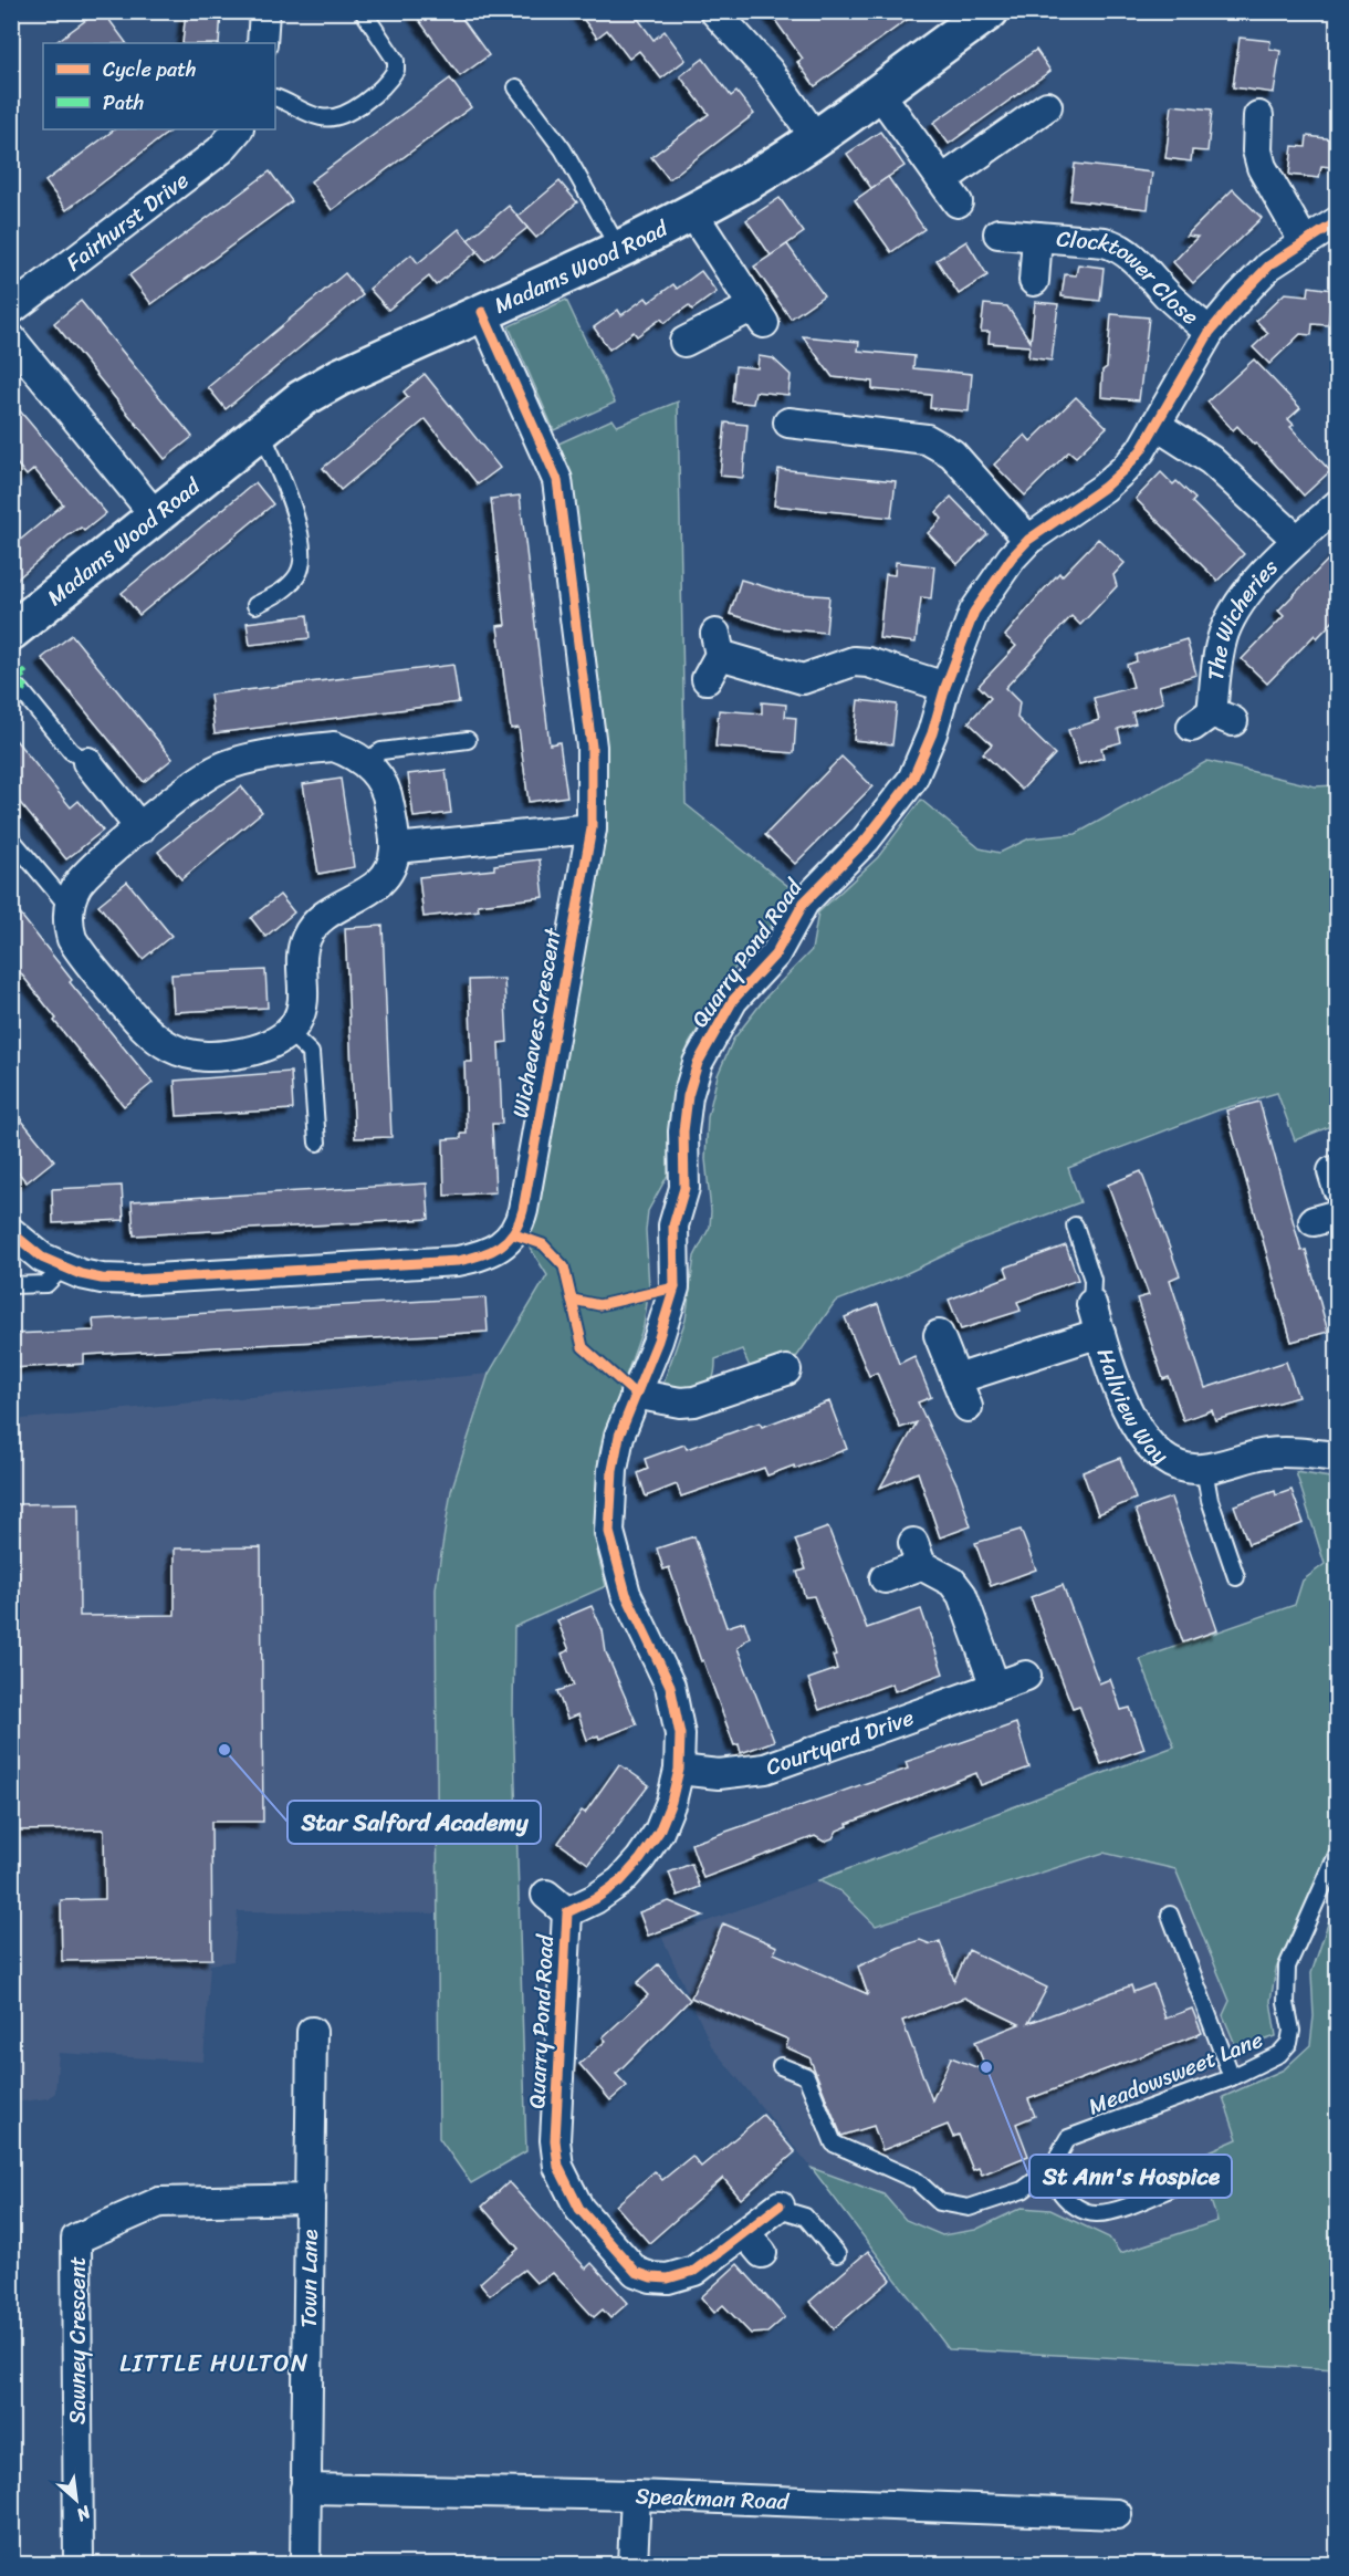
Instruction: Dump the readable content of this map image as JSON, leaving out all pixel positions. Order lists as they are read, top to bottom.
{
  "streets": {
    "street": [
      "Fairhurst Drive",
      "Madams Wood Road",
      "Clocktower Close",
      "The Wicheries",
      "Quarry Pond Road",
      "Wicheaves Crescent",
      "Hallview Way",
      "Courtyard Drive",
      "Town Lane",
      "Sawney Crescent",
      "Speakman Road"
    ],
    "lane": ["Meadowsweet Lane"]
  },
  "crossings": [
    ["Madams Wood Road", "Wicheaves Crescent"],
    ["Clocktower Close", "Quarry Pond Road"],
    ["The Wicheries", "Quarry Pond Road"],
    ["Quarry Pond Road", "Courtyard Drive"],
    ["Town Lane", "Sawney Crescent"],
    ["Town Lane", "Speakman Road"]
  ],
  "districts": ["LITTLE HULTON"],
  "places": ["Star Salford Academy", "St Ann's Hospice"],
  "legend": ["Cycle path", "Path"],
  "north": "bottom right"
}
